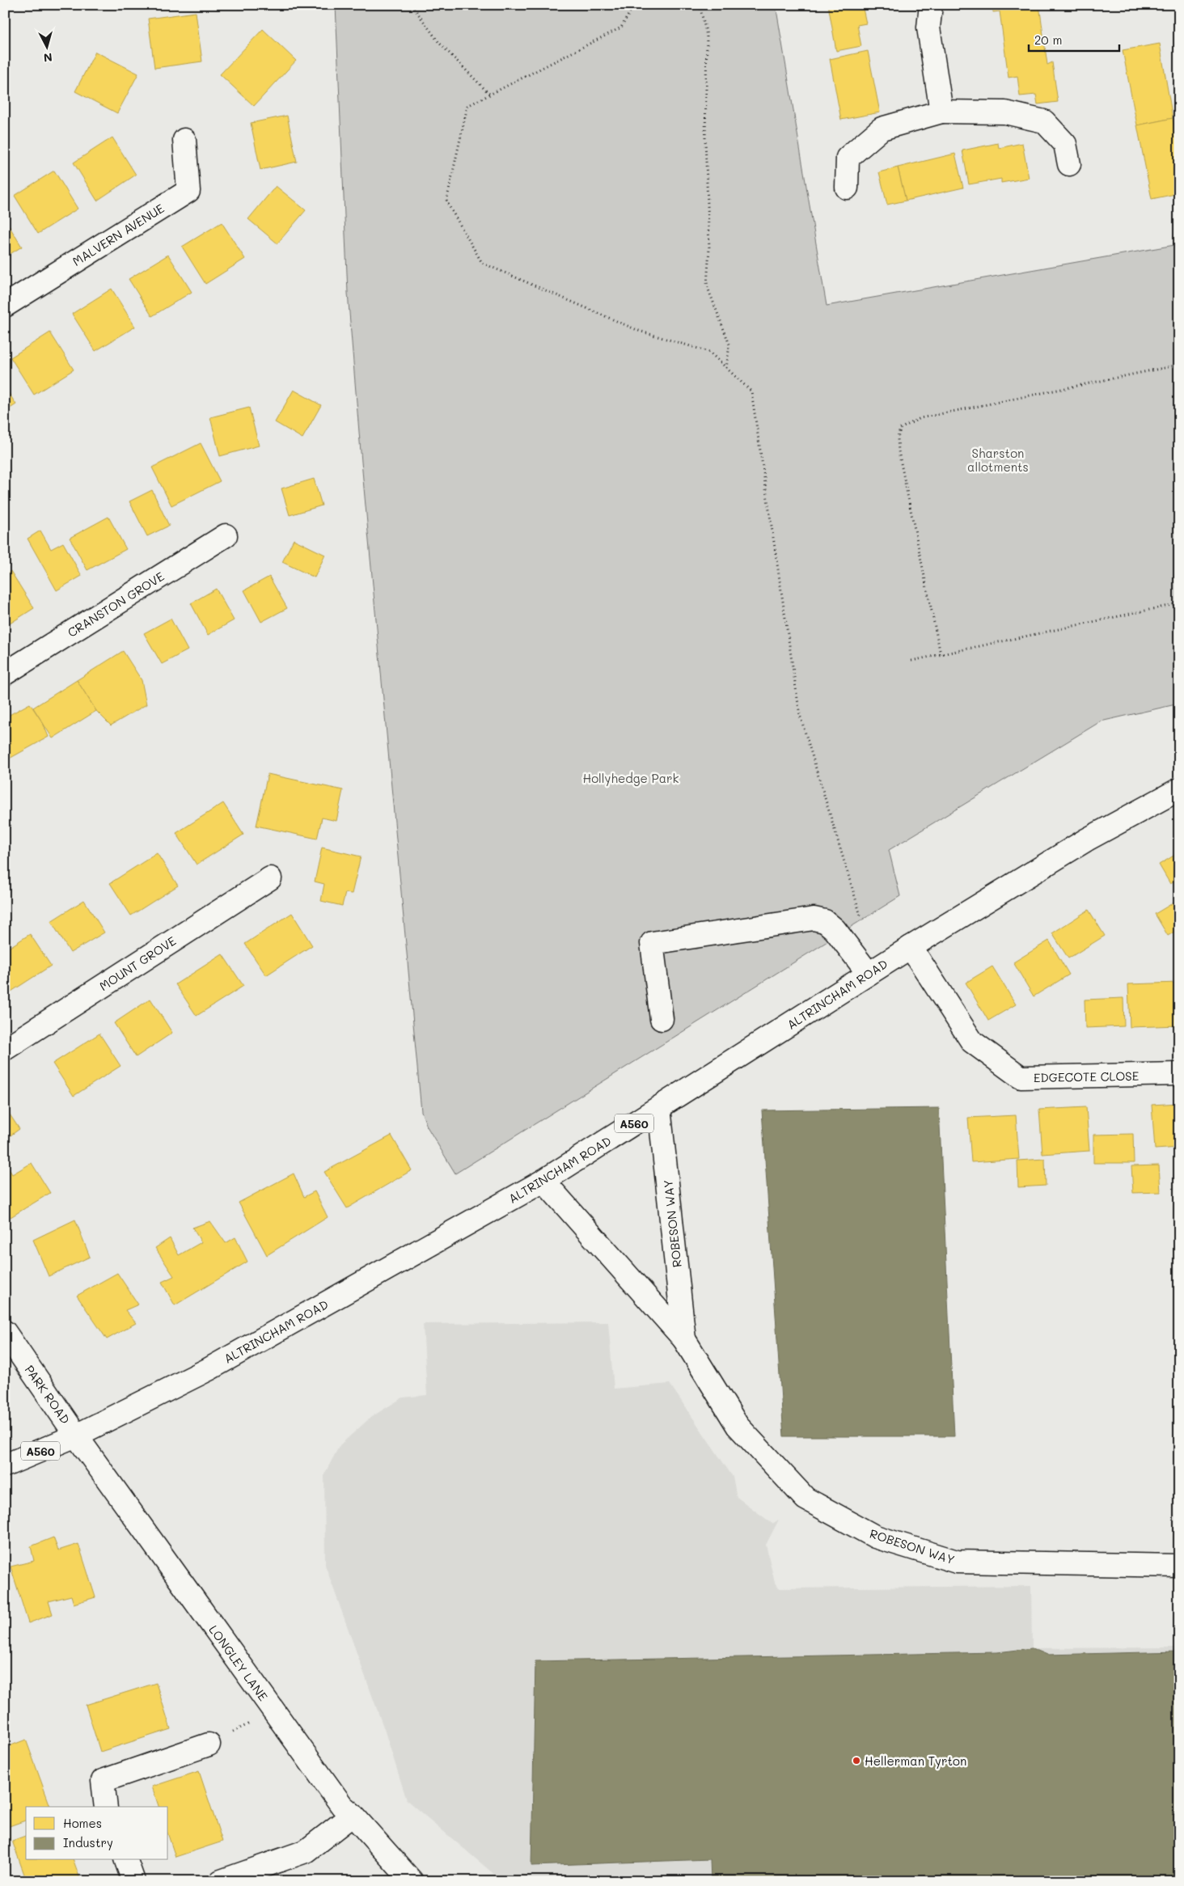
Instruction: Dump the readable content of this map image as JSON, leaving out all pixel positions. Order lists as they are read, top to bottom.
{
  "streets": {
    "street": [
      "MALVERN AVENUE",
      "CRANSTON GROVE",
      "MOUNT GROVE",
      "ALTRINCHAM ROAD",
      "EDGECOTE CLOSE",
      "A560",
      "ROBESON WAY",
      "PARK ROAD",
      "LONGLEY LANE"
    ]
  },
  "crossings": [
    ["ALTRINCHAM ROAD", "EDGECOTE CLOSE"],
    ["ALTRINCHAM ROAD", "ROBESON WAY"],
    ["ALTRINCHAM ROAD", "PARK ROAD"],
    ["ALTRINCHAM ROAD", "LONGLEY LANE"],
    ["PARK ROAD", "LONGLEY LANE"]
  ],
  "parks": ["Sharston allotments", "Hollyhedge Park"],
  "places": ["Hellerman Tyrton"],
  "legend": ["Homes", "Industry"],
  "scale_bar": "20 m",
  "north": "bottom"
}
